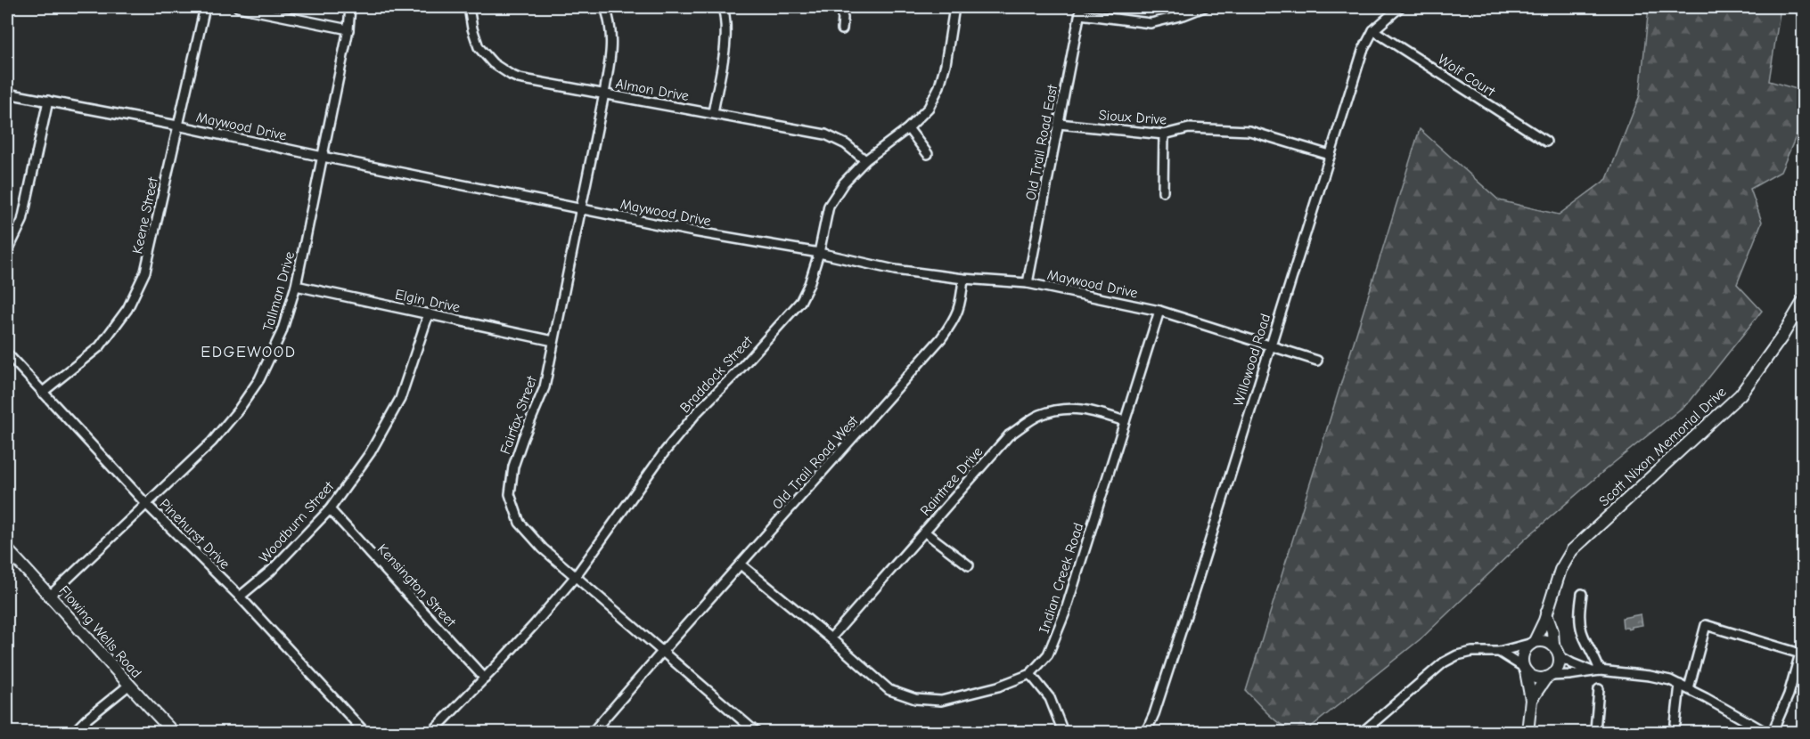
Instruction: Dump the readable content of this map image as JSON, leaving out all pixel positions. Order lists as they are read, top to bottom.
{
  "streets": {
    "main road": ["Scott Nixon Memorial Drive", "Flowing Wells Road"],
    "street": [
      "Wolf Court",
      "Almon Drive",
      "Sioux Drive",
      "Maywood Drive",
      "Old Trail Road East",
      "Keene Street",
      "Tallman Drive",
      "Elgin Drive",
      "Willowood Road",
      "Braddock Street",
      "Fairfax Street",
      "Old Trail Road West",
      "Raintree Drive",
      "Woodburn Street",
      "Pinehurst Drive",
      "Indian Creek Road",
      "Kensington Street"
    ]
  },
  "crossings": [
    ["Wolf Court", "Willowood Road"],
    ["Almon Drive", "Braddock Street"],
    ["Almon Drive", "Fairfax Street"],
    ["Sioux Drive", "Old Trail Road East"],
    ["Sioux Drive", "Willowood Road"],
    ["Maywood Drive", "Old Trail Road East"],
    ["Maywood Drive", "Keene Street"],
    ["Maywood Drive", "Tallman Drive"],
    ["Maywood Drive", "Willowood Road"],
    ["Maywood Drive", "Braddock Street"],
    ["Maywood Drive", "Fairfax Street"],
    ["Maywood Drive", "Old Trail Road West"],
    ["Maywood Drive", "Indian Creek Road"],
    ["Keene Street", "Pinehurst Drive"],
    ["Tallman Drive", "Elgin Drive"],
    ["Tallman Drive", "Pinehurst Drive"],
    ["Tallman Drive", "Flowing Wells Road"],
    ["Elgin Drive", "Fairfax Street"],
    ["Elgin Drive", "Woodburn Street"],
    ["Braddock Street", "Fairfax Street"],
    ["Braddock Street", "Kensington Street"],
    ["Fairfax Street", "Old Trail Road West"],
    ["Old Trail Road West", "Indian Creek Road"],
    ["Raintree Drive", "Indian Creek Road"],
    ["Woodburn Street", "Pinehurst Drive"],
    ["Woodburn Street", "Kensington Street"]
  ],
  "districts": ["EDGEWOOD"]
}
